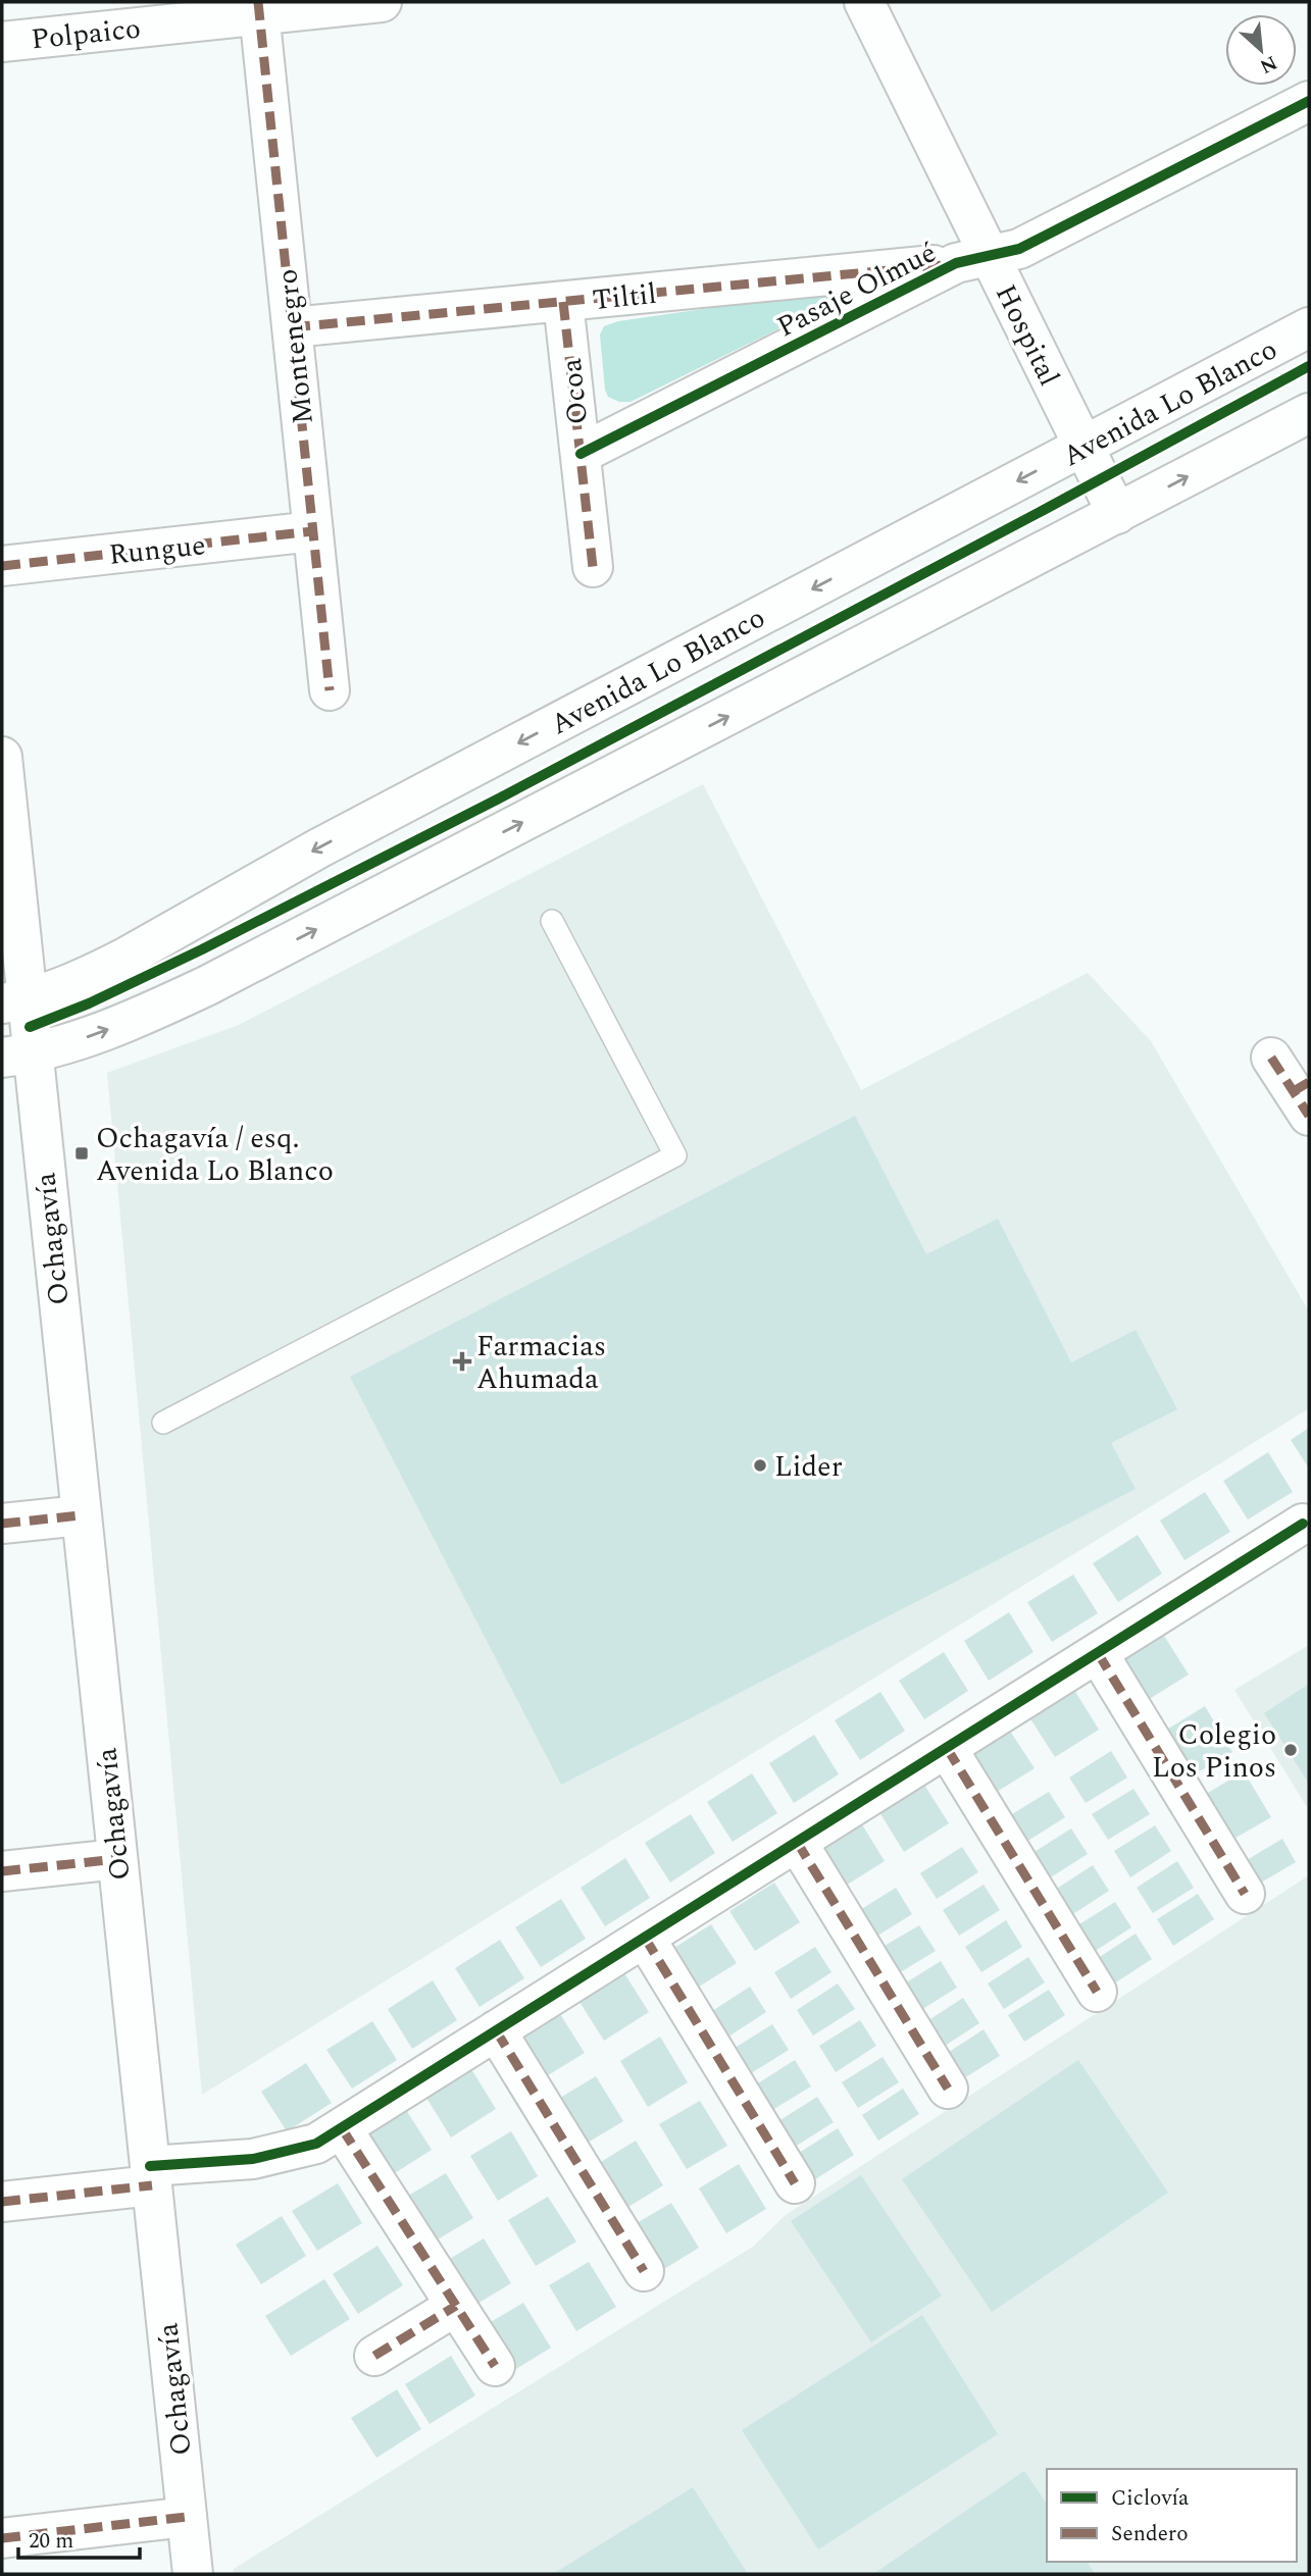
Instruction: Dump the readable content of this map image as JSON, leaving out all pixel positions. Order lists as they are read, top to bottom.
{
  "streets": {
    "street": [
      "Polpaico",
      "Pasaje Olmué",
      "Tiltil",
      "Hospital",
      "Montenegro",
      "Ocoa",
      "Avenida Lo Blanco",
      "Rungue",
      "Ochagavía"
    ]
  },
  "crossings": [
    ["Polpaico", "Montenegro"],
    ["Pasaje Olmué", "Tiltil"],
    ["Pasaje Olmué", "Hospital"],
    ["Pasaje Olmué", "Ocoa"],
    ["Tiltil", "Hospital"],
    ["Tiltil", "Montenegro"],
    ["Tiltil", "Ocoa"],
    ["Hospital", "Avenida Lo Blanco"],
    ["Montenegro", "Rungue"],
    ["Avenida Lo Blanco", "Ochagavía"]
  ],
  "places": {
    "transit": ["Ochagavía / esq. Avenida Lo Blanco"],
    "health": ["Farmacias Ahumada"],
    "other": ["Lider", "Colegio Los Pinos"]
  },
  "legend": ["Ciclovía", "Sendero"],
  "scale_bar": "20 m",
  "north": "bottom right"
}
